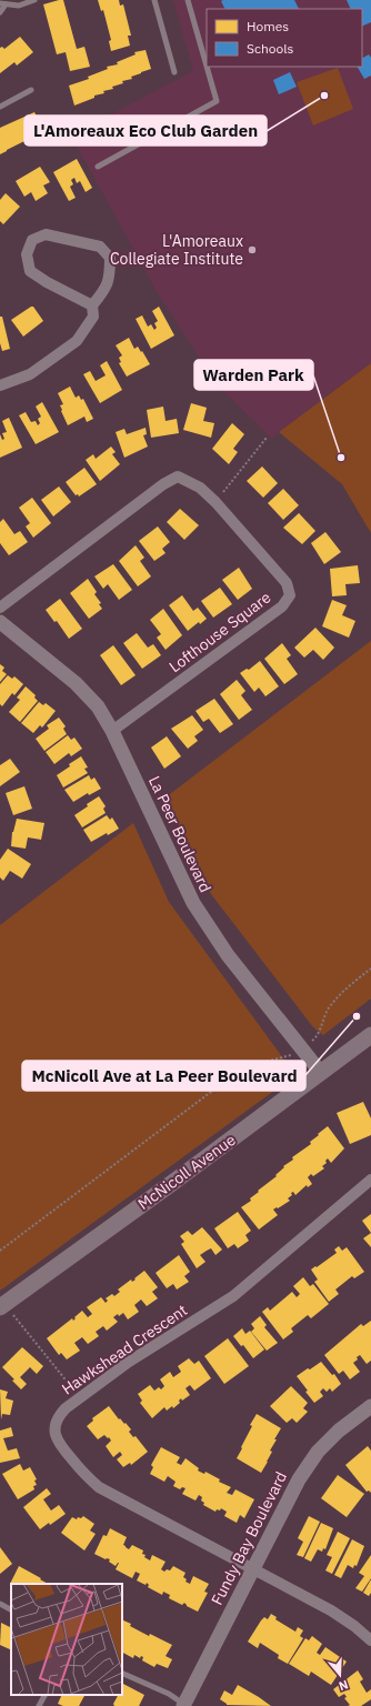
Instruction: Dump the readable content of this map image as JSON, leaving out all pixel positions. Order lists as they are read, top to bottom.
{
  "streets": {
    "main road": ["McNicoll Avenue"],
    "street": [
      "Lofthouse Square",
      "La Peer Boulevard",
      "Hawkshead Crescent",
      "Fundy Bay Boulevard"
    ]
  },
  "crossings": [
    ["Lofthouse Square", "La Peer Boulevard"],
    ["La Peer Boulevard", "McNicoll Avenue"],
    ["Hawkshead Crescent", "Fundy Bay Boulevard"]
  ],
  "places": [
    "L'Amoreaux Eco Club Garden",
    "L'Amoreaux Collegiate Institute",
    "Warden Park",
    "McNicoll Ave at La Peer Boulevard"
  ],
  "legend": ["Homes", "Schools"],
  "north": "bottom"
}
